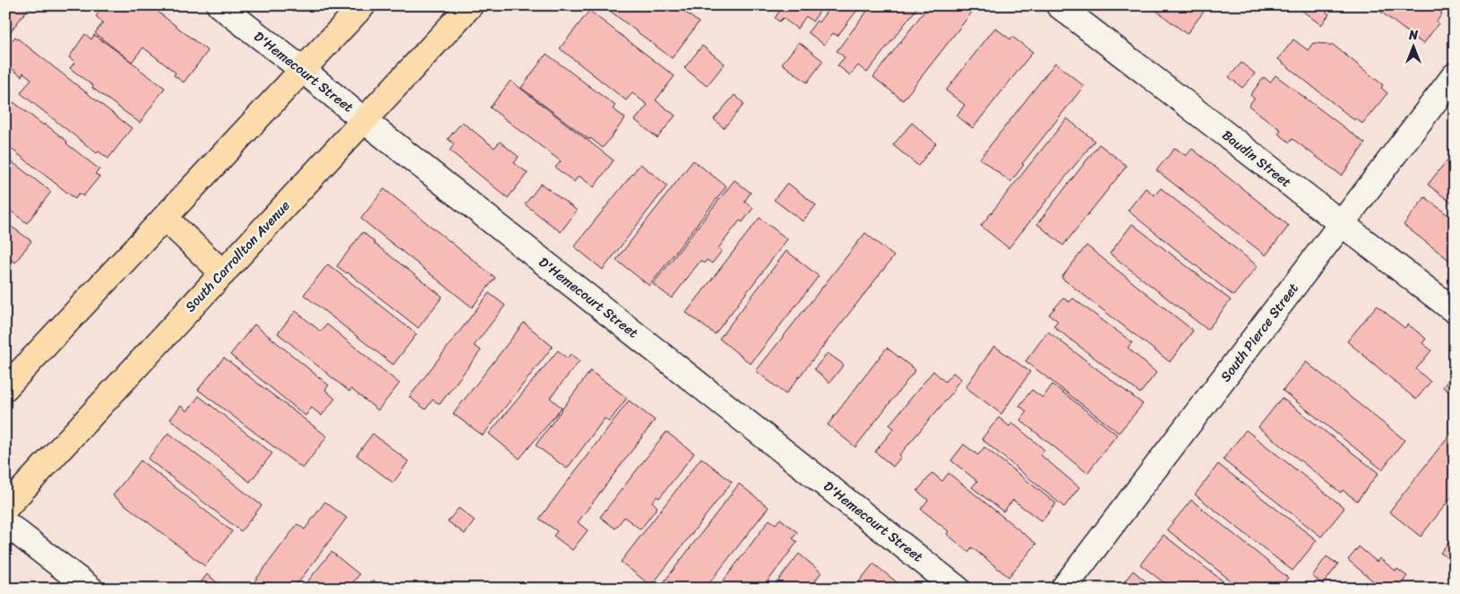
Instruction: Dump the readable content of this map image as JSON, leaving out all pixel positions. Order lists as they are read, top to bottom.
{
  "streets": {
    "main road": ["South Carrollton Avenue"],
    "street": ["D'Hemecourt Street", "Baudin Street", "South Pierce Street"]
  },
  "crossings": [
    ["D'Hemecourt Street", "South Carrollton Avenue"],
    ["Baudin Street", "South Pierce Street"]
  ],
  "north": "top"
}
